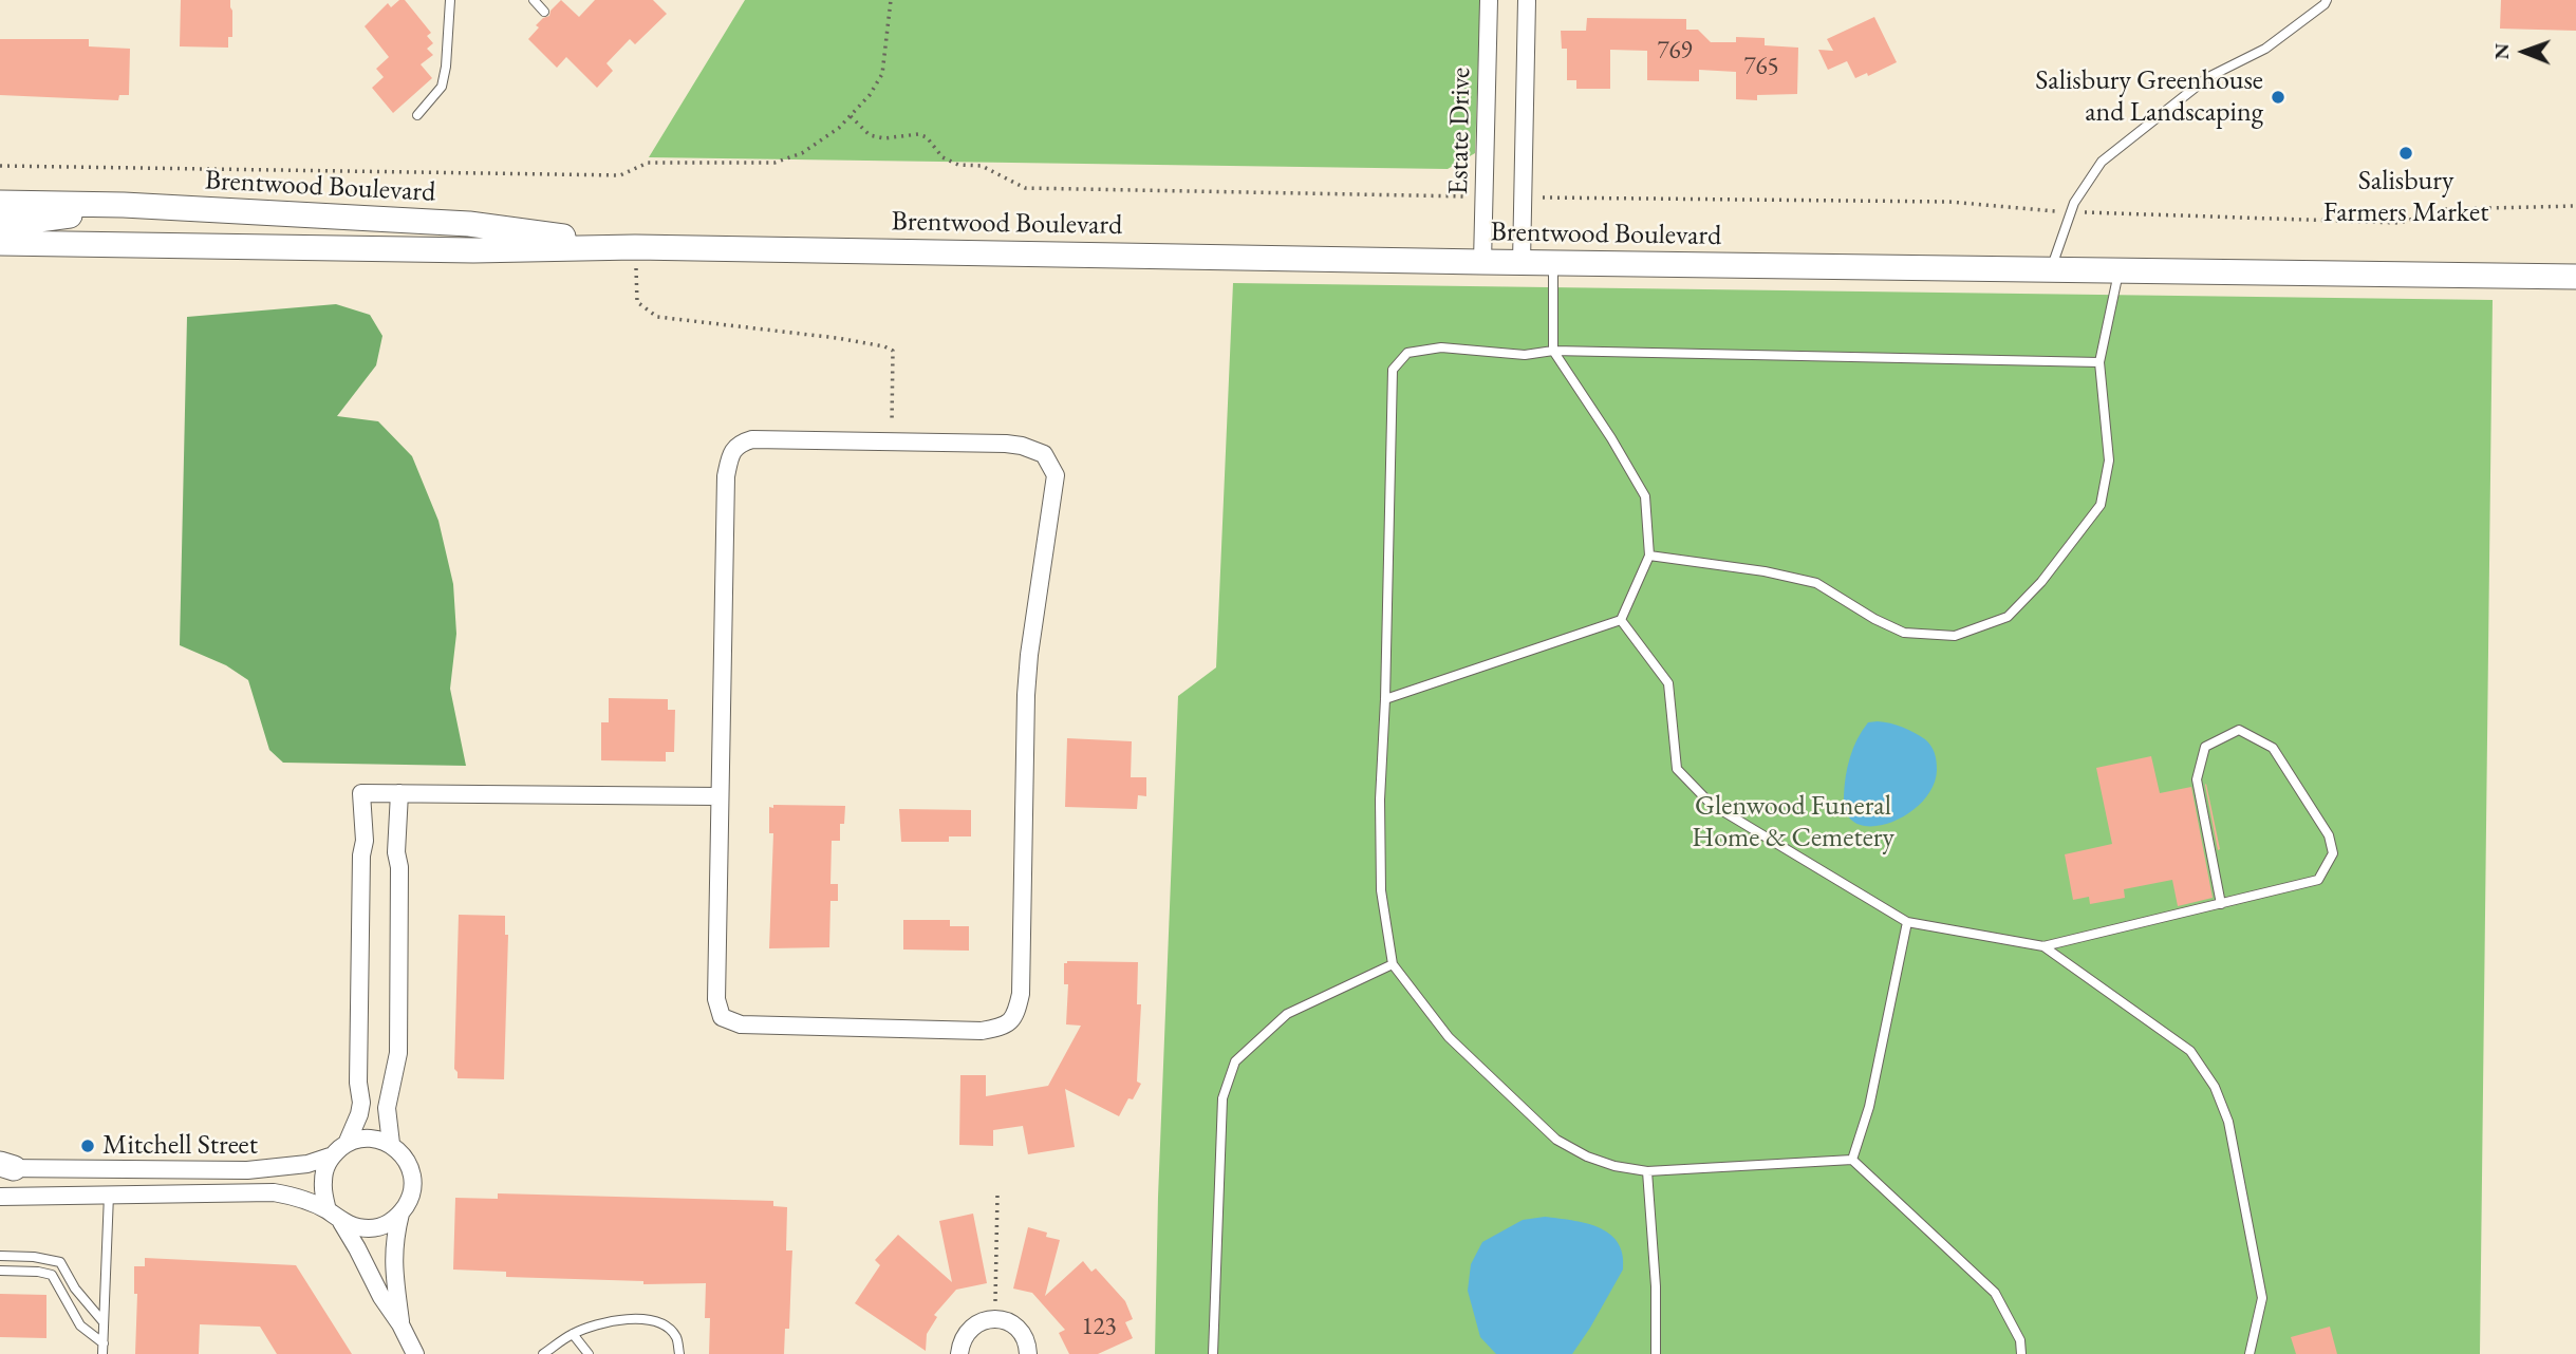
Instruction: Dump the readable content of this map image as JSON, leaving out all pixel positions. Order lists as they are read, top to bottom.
{
  "streets": {
    "street": ["Estate Drive", "Brentwood Boulevard"]
  },
  "crossings": [
    ["Estate Drive", "Brentwood Boulevard"]
  ],
  "parks": ["Glenwood Funeral Home & Cemetery"],
  "places": ["Salisbury Greenhouse and Landscaping", "Salisbury Farmers Market", "Mitchell Street"],
  "house_numbers": ["769", "765", "123"],
  "north": "left"
}
